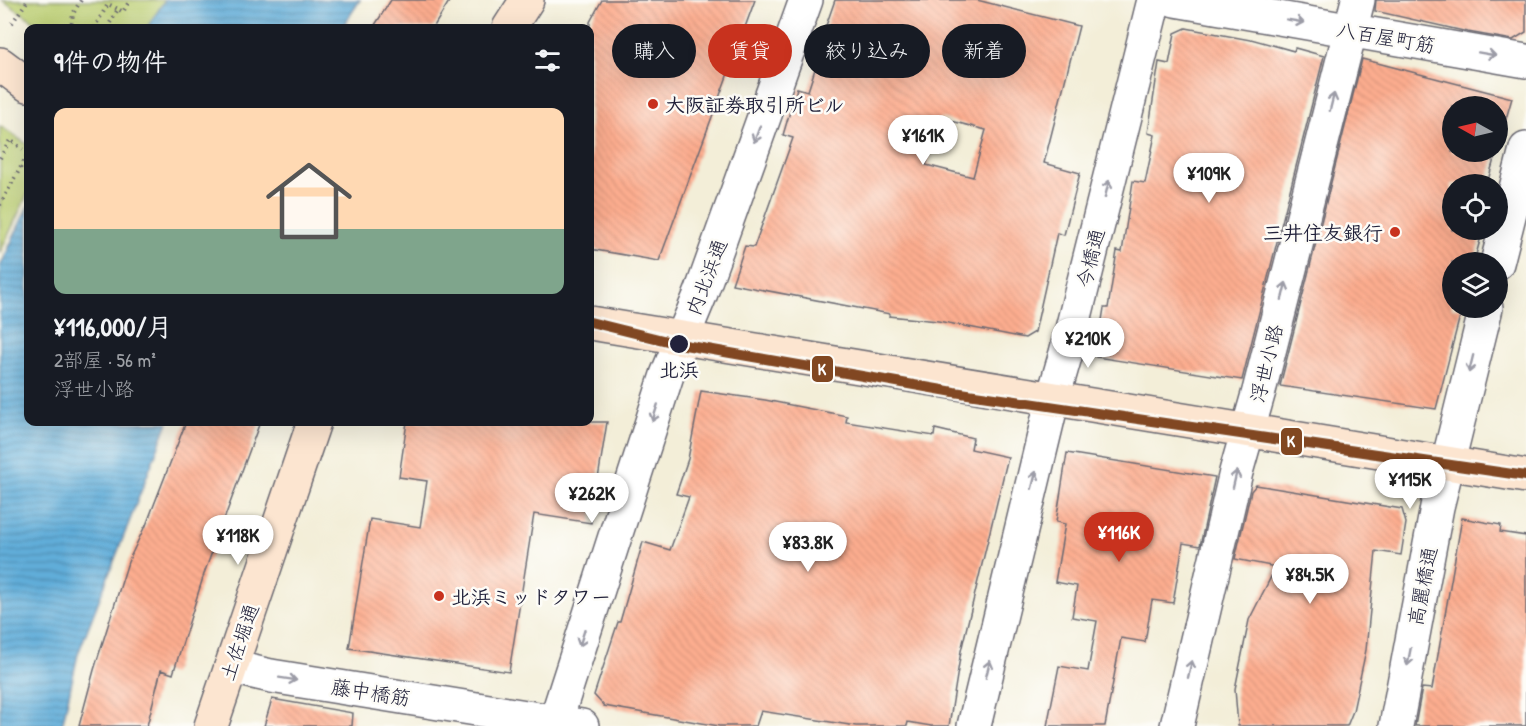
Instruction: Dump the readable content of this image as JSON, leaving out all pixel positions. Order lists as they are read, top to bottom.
{
  "streets": {
    "main road": ["土佐堀通"],
    "street": [
      "八百屋町筋",
      "今橋通",
      "内北浜通",
      "浮世小路",
      "高麗橋通",
      "藤中橋筋"
    ]
  },
  "crossings": [
    ["八百屋町筋", "浮世小路"],
    ["内北浜通", "藤中橋筋"],
    ["土佐堀通", "藤中橋筋"]
  ],
  "one_way": [
    "八百屋町筋",
    "今橋通",
    "内北浜通",
    "浮世小路",
    "高麗橋通",
    "藤中橋筋"
  ],
  "places": [
    "大阪証券取引所ビル",
    "三井住友銀行",
    "北浜",
    "北浜ミッドタワー"
  ],
  "lines": ["transit line K"],
  "north": "left",
  "page": {
    "chip": [
      "購入",
      "賃貸",
      "絞り込み",
      "新着"
    ],
    "heading": "9件の物件",
    "list": [
      {
        "name": "¥116,000/月",
        "note": "2部屋 · 56 m² · 浮世小路"
      }
    ],
    "price": [
      "¥161K",
      "¥109K",
      "¥210K",
      "¥115K",
      "¥262K",
      "¥116K",
      "¥118K",
      "¥83.8K",
      "¥84.5K"
    ]
  }
}
